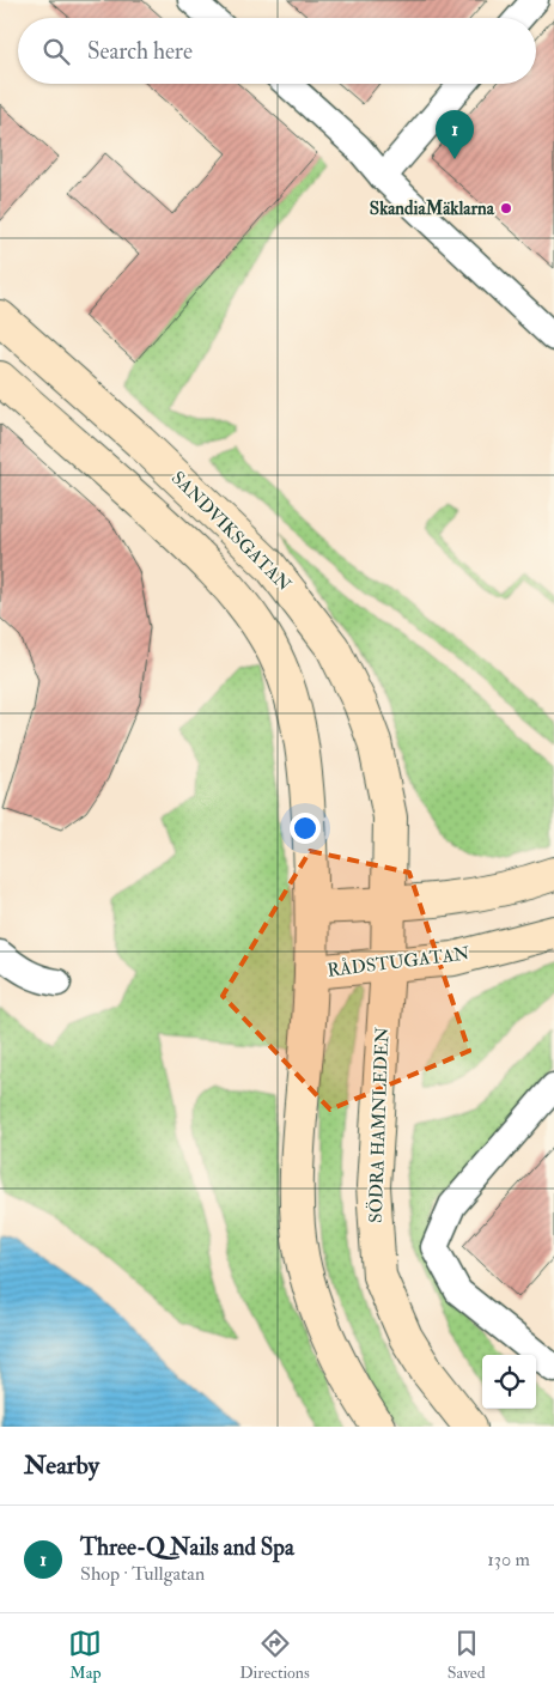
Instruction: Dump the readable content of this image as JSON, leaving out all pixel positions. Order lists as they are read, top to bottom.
{
  "streets": {
    "main road": ["SANDVIKSGATAN", "RÅDSTUGATAN", "SÖDRA HAMNLEDEN"]
  },
  "crossings": [
    ["SANDVIKSGATAN", "SÖDRA HAMNLEDEN"],
    ["RÅDSTUGATAN", "SÖDRA HAMNLEDEN"]
  ],
  "places": ["SkandiaMäklarna"],
  "page": {
    "search": "Search here",
    "pins": "1",
    "heading": "Nearby",
    "list": [
      {
        "mark": "1",
        "name": "Three-Q Nails and Spa",
        "note": "Shop · Tullgatan",
        "value": "130 m"
      }
    ],
    "nav": ["Map", "Directions", "Saved"]
  }
}
